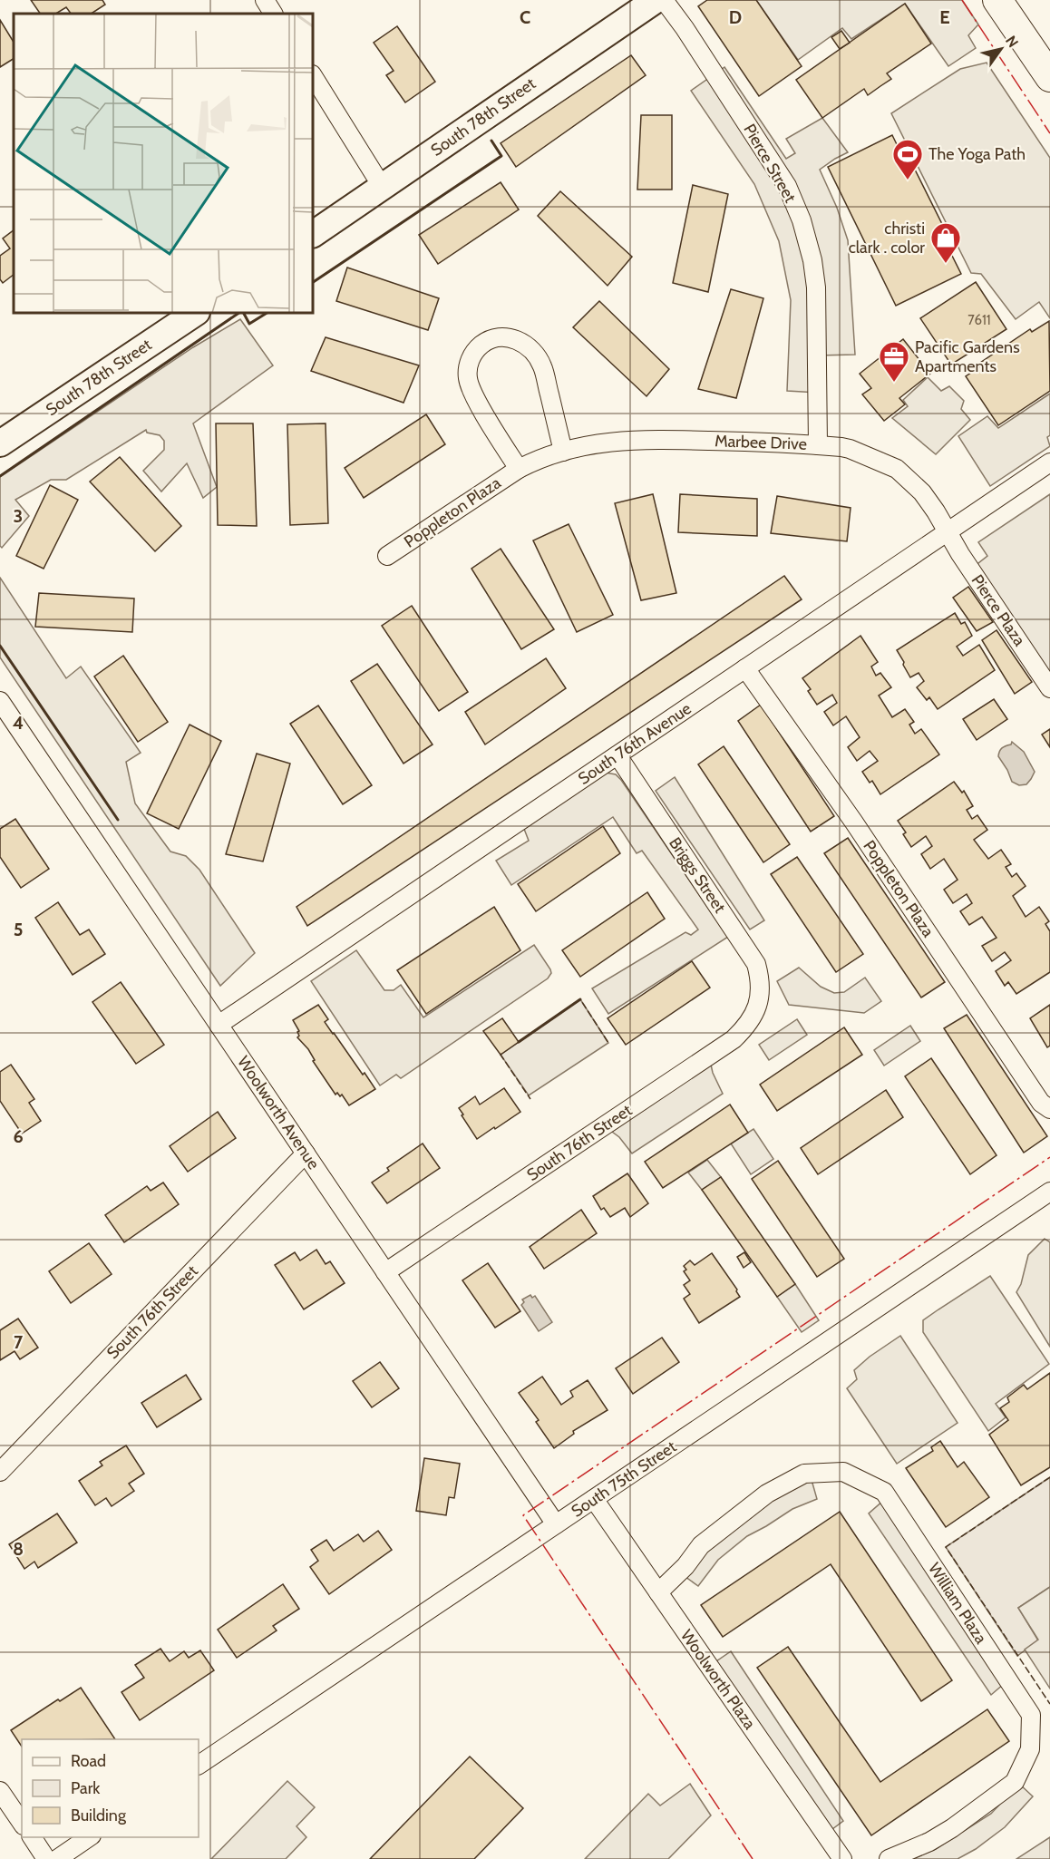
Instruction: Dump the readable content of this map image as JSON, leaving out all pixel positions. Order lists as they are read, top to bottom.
{
  "streets": {
    "main road": ["South 78th Street"],
    "street": [
      "Pierce Street",
      "Marbee Drive",
      "Poppleton Plaza",
      "Pierce Plaza",
      "South 76th Avenue",
      "Briggs Street",
      "Woolworth Avenue",
      "South 76th Street",
      "South 75th Street",
      "William Plaza",
      "Woolworth Plaza"
    ]
  },
  "crossings": [
    ["Pierce Street", "Marbee Drive"],
    ["Marbee Drive", "Poppleton Plaza"],
    ["Marbee Drive", "Pierce Plaza"],
    ["Marbee Drive", "South 76th Avenue"],
    ["Poppleton Plaza", "South 76th Avenue"],
    ["Pierce Plaza", "South 76th Avenue"],
    ["South 76th Avenue", "Briggs Street"],
    ["South 76th Avenue", "Woolworth Avenue"],
    ["Briggs Street", "South 76th Street"],
    ["Woolworth Avenue", "South 76th Street"],
    ["Woolworth Avenue", "South 75th Street"],
    ["South 75th Street", "Woolworth Plaza"],
    ["William Plaza", "Woolworth Plaza"]
  ],
  "places": {
    "sports": ["The Yoga Path"],
    "shop": ["christi clark . color"],
    "office": ["Pacific Gardens Apartments"]
  },
  "house_numbers": ["7611"],
  "legend": ["Road", "Park", "Building"],
  "north": "top right",
  "grid": {
    "columns": ["C", "D", "E"],
    "rows": [
      "3",
      "4",
      "5",
      "6",
      "7",
      "8"
    ]
  }
}
